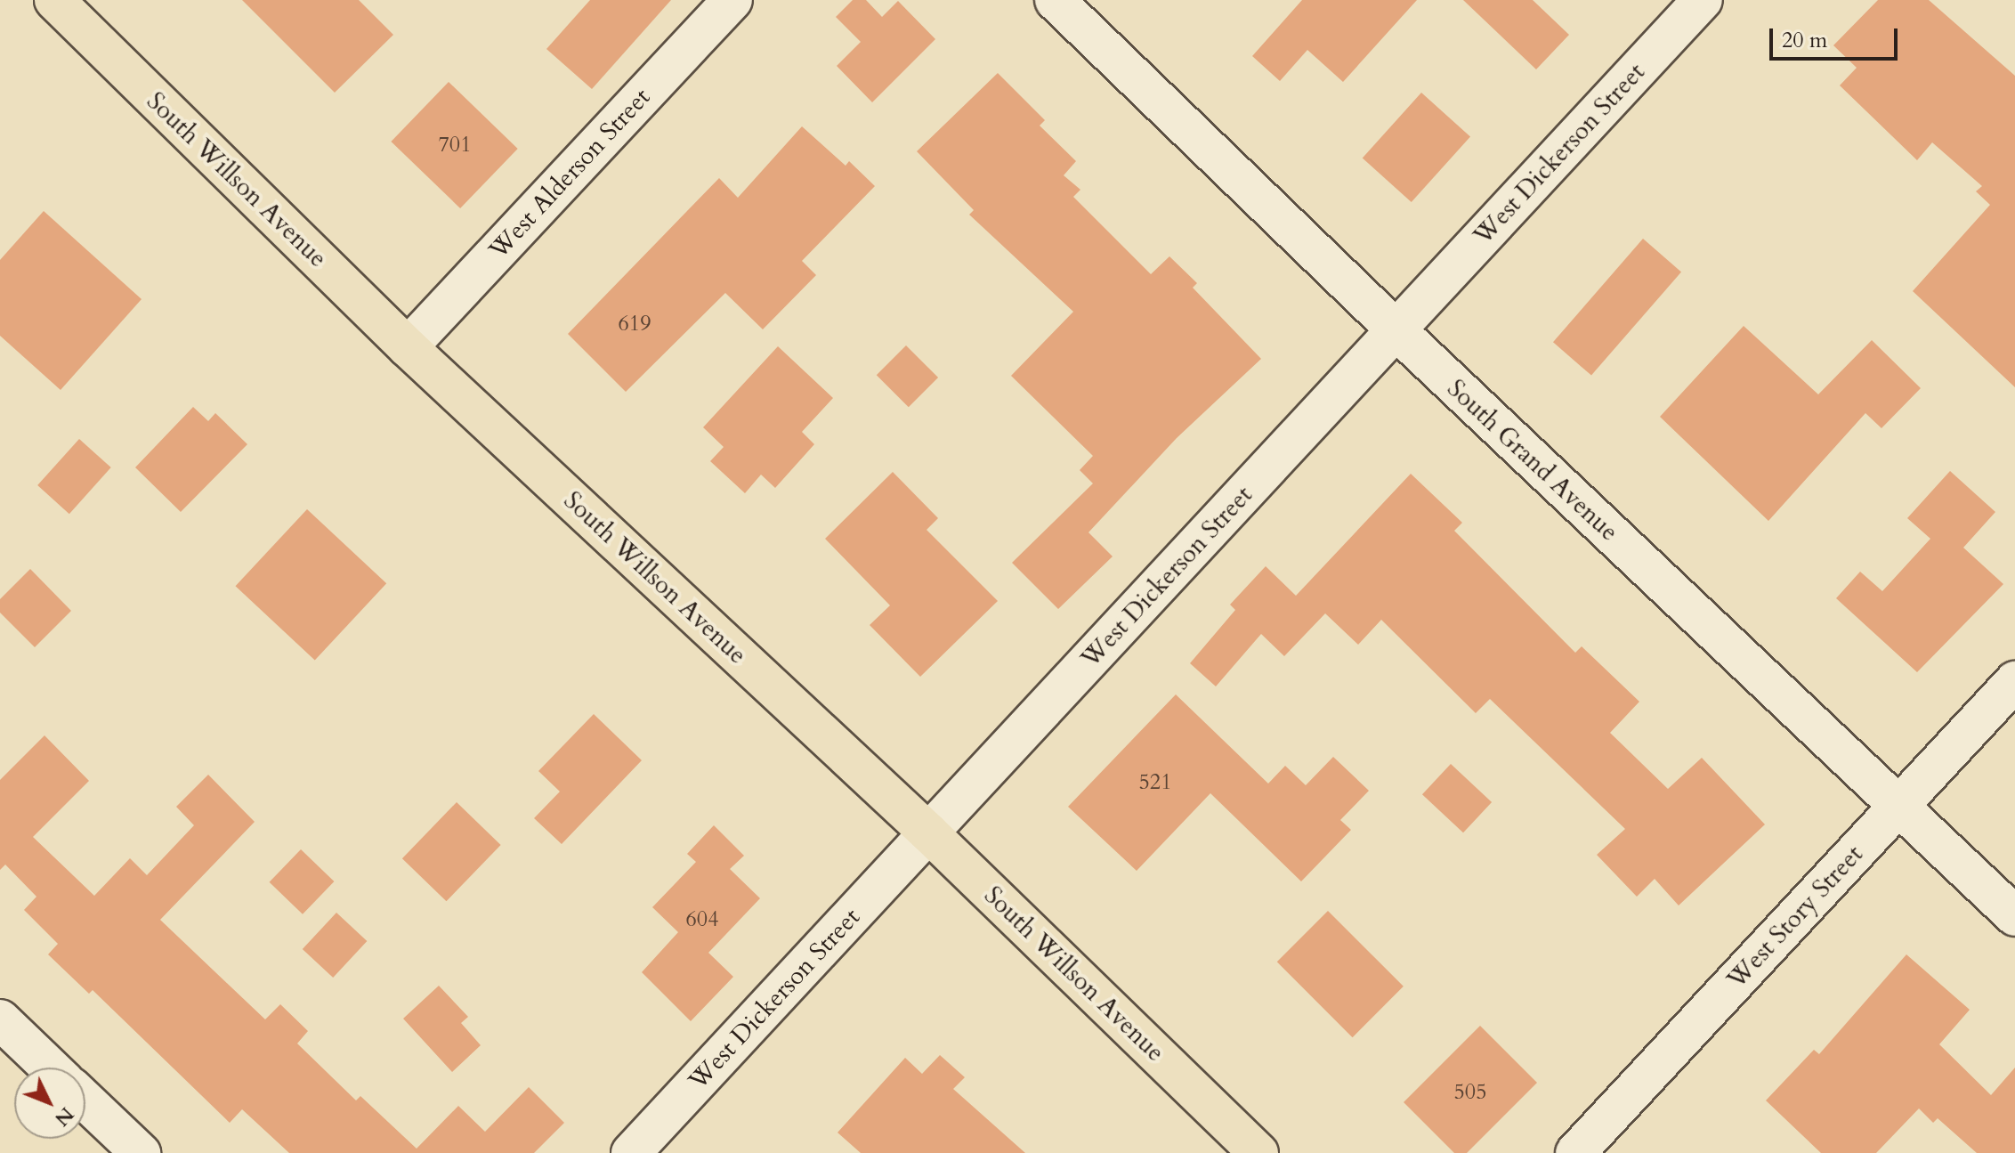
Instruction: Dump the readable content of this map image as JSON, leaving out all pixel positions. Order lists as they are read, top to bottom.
{
  "streets": {
    "main road": ["South Willson Avenue"],
    "street": [
      "West Dickerson Street",
      "West Alderson Street",
      "South Grand Avenue",
      "West Story Street"
    ]
  },
  "crossings": [
    ["West Dickerson Street", "South Willson Avenue"],
    ["West Dickerson Street", "South Grand Avenue"],
    ["West Alderson Street", "South Willson Avenue"],
    ["South Grand Avenue", "West Story Street"]
  ],
  "house_numbers": [
    "701",
    "619",
    "521",
    "604",
    "505"
  ],
  "scale_bar": "20 m",
  "north": "bottom right"
}
